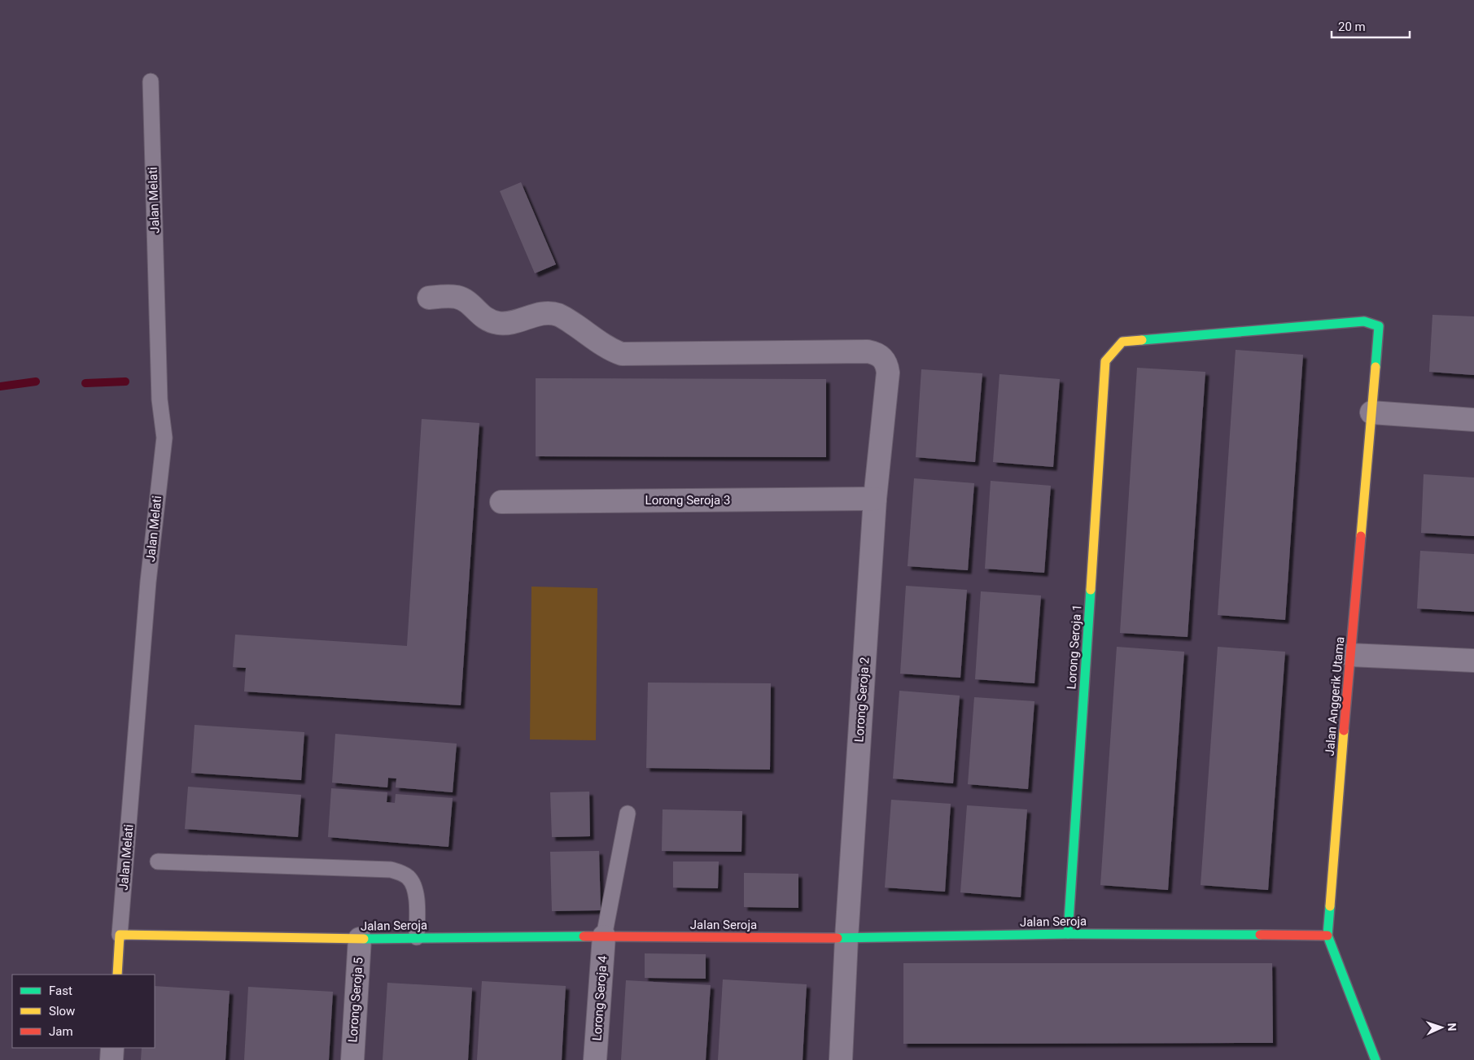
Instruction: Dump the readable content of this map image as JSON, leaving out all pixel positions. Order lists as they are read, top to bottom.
{
  "streets": {
    "street": [
      "Jalan Melati",
      "Lorong Seroja 3",
      "Lorong Seroja 1",
      "Jalan Anggerik Utama",
      "Lorong Seroja 2",
      "Jalan Seroja",
      "Lorong Seroja 4",
      "Lorong Seroja 5"
    ]
  },
  "crossings": [
    ["Jalan Melati", "Jalan Seroja"],
    ["Lorong Seroja 3", "Lorong Seroja 2"],
    ["Lorong Seroja 1", "Jalan Anggerik Utama"],
    ["Lorong Seroja 1", "Jalan Seroja"],
    ["Jalan Anggerik Utama", "Jalan Seroja"],
    ["Lorong Seroja 2", "Jalan Seroja"],
    ["Jalan Seroja", "Lorong Seroja 4"],
    ["Jalan Seroja", "Lorong Seroja 5"]
  ],
  "legend": ["Fast", "Slow", "Jam"],
  "scale_bar": "20 m",
  "north": "right"
}
